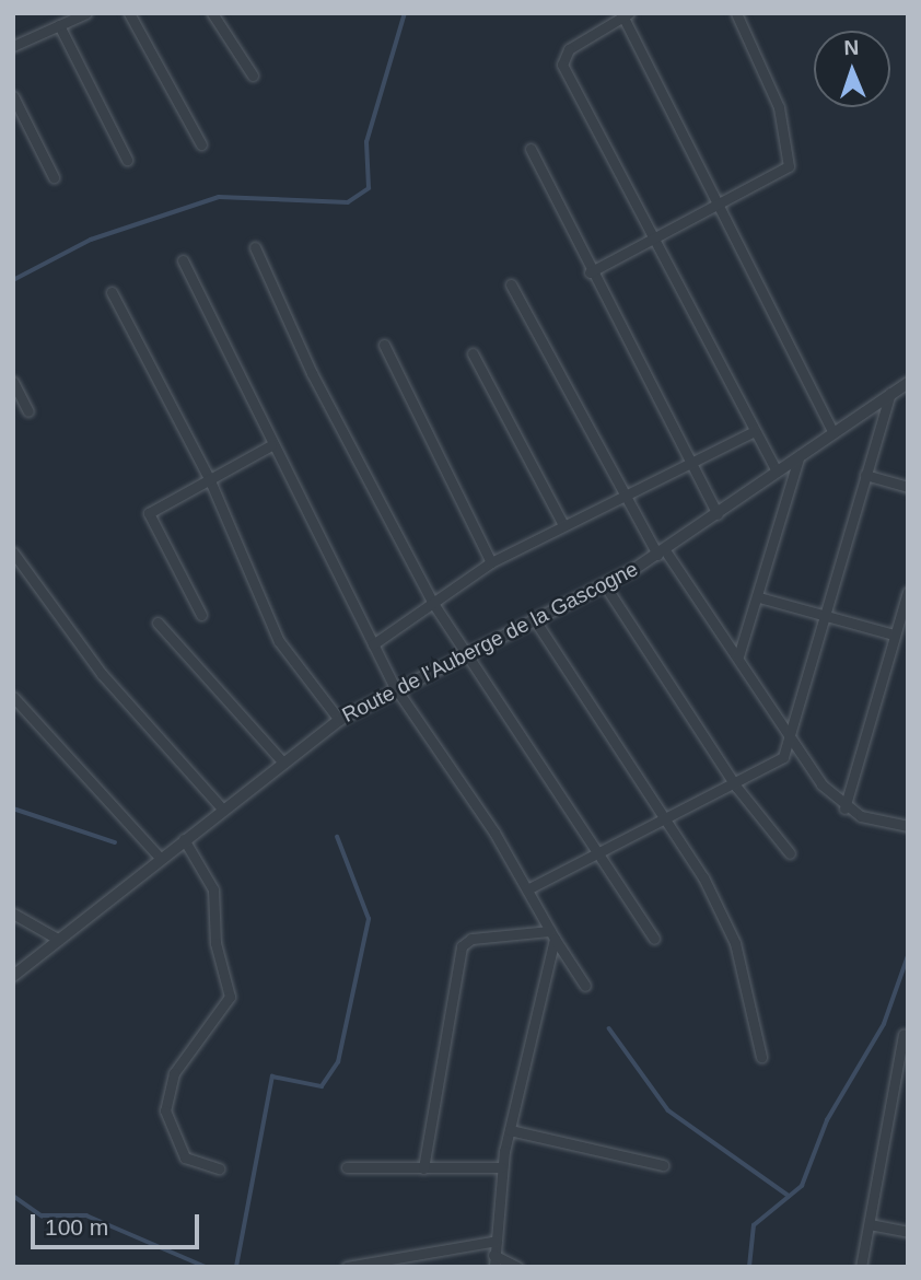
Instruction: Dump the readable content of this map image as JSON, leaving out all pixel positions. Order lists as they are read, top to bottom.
{
  "streets": {
    "street": ["Route de l'Auberge de la Gascogne"]
  },
  "scale_bar": "100 m",
  "north": "top"
}
